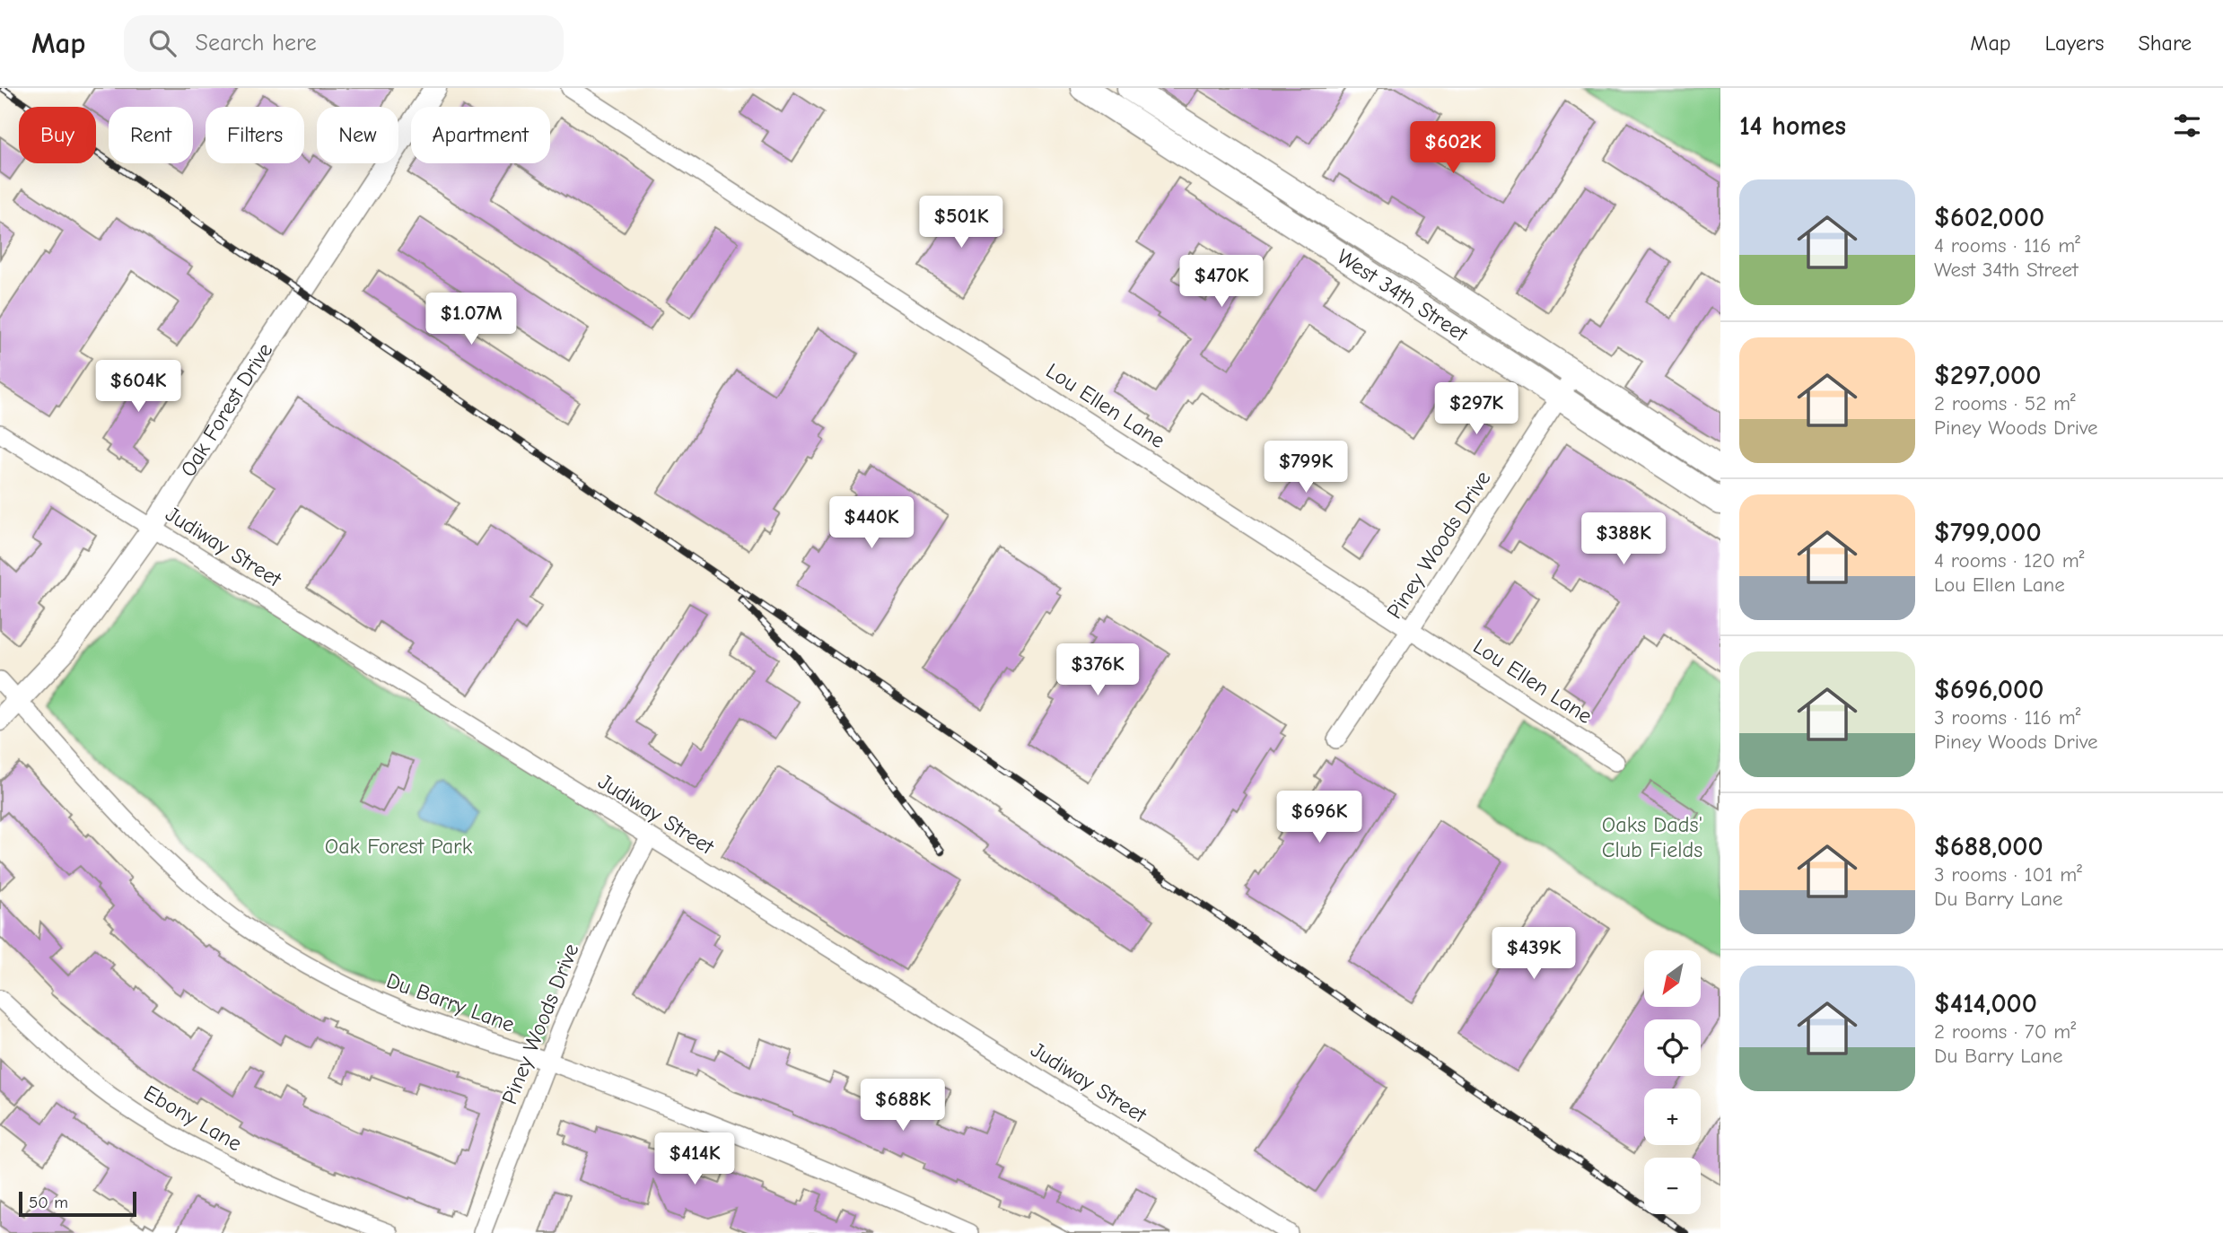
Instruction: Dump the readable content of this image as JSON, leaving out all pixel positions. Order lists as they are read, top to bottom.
{
  "streets": {
    "main road": ["West 34th Street"],
    "street": [
      "Lou Ellen Lane",
      "Oak Forest Drive",
      "Piney Woods Drive",
      "Judiway Street",
      "Du Barry Lane",
      "Ebony Lane"
    ]
  },
  "crossings": [
    ["West 34th Street", "Piney Woods Drive"],
    ["Lou Ellen Lane", "Piney Woods Drive"],
    ["Oak Forest Drive", "Judiway Street"],
    ["Oak Forest Drive", "Du Barry Lane"],
    ["Piney Woods Drive", "Judiway Street"],
    ["Piney Woods Drive", "Du Barry Lane"]
  ],
  "parks": ["Oaks Dads' Club Fields", "Oak Forest Park"],
  "scale_bar": "50 m",
  "north": "bottom left",
  "page": {
    "header": "Map",
    "search": "Search here",
    "nav": ["Map", "Layers", "Share"],
    "heading": "14 homes",
    "chip": [
      "Buy",
      "Rent",
      "Filters",
      "New",
      "Apartment"
    ],
    "price": [
      "$602K",
      "$501K",
      "$470K",
      "$1.07M",
      "$604K",
      "$297K",
      "$799K",
      "$440K",
      "$388K",
      "$376K",
      "$696K",
      "$439K",
      "$688K",
      "$414K"
    ],
    "list": [
      {
        "name": "$602,000",
        "note": "4 rooms · 116 m² · West 34th Street"
      },
      {
        "name": "$297,000",
        "note": "2 rooms · 52 m² · Piney Woods Drive"
      },
      {
        "name": "$799,000",
        "note": "4 rooms · 120 m² · Lou Ellen Lane"
      },
      {
        "name": "$696,000",
        "note": "3 rooms · 116 m² · Piney Woods Drive"
      },
      {
        "name": "$688,000",
        "note": "3 rooms · 101 m² · Du Barry Lane"
      },
      {
        "name": "$414,000",
        "note": "2 rooms · 70 m² · Du Barry Lane"
      }
    ],
    "map_buttons": ["+", "−"],
    "scale": "50 m"
  }
}
